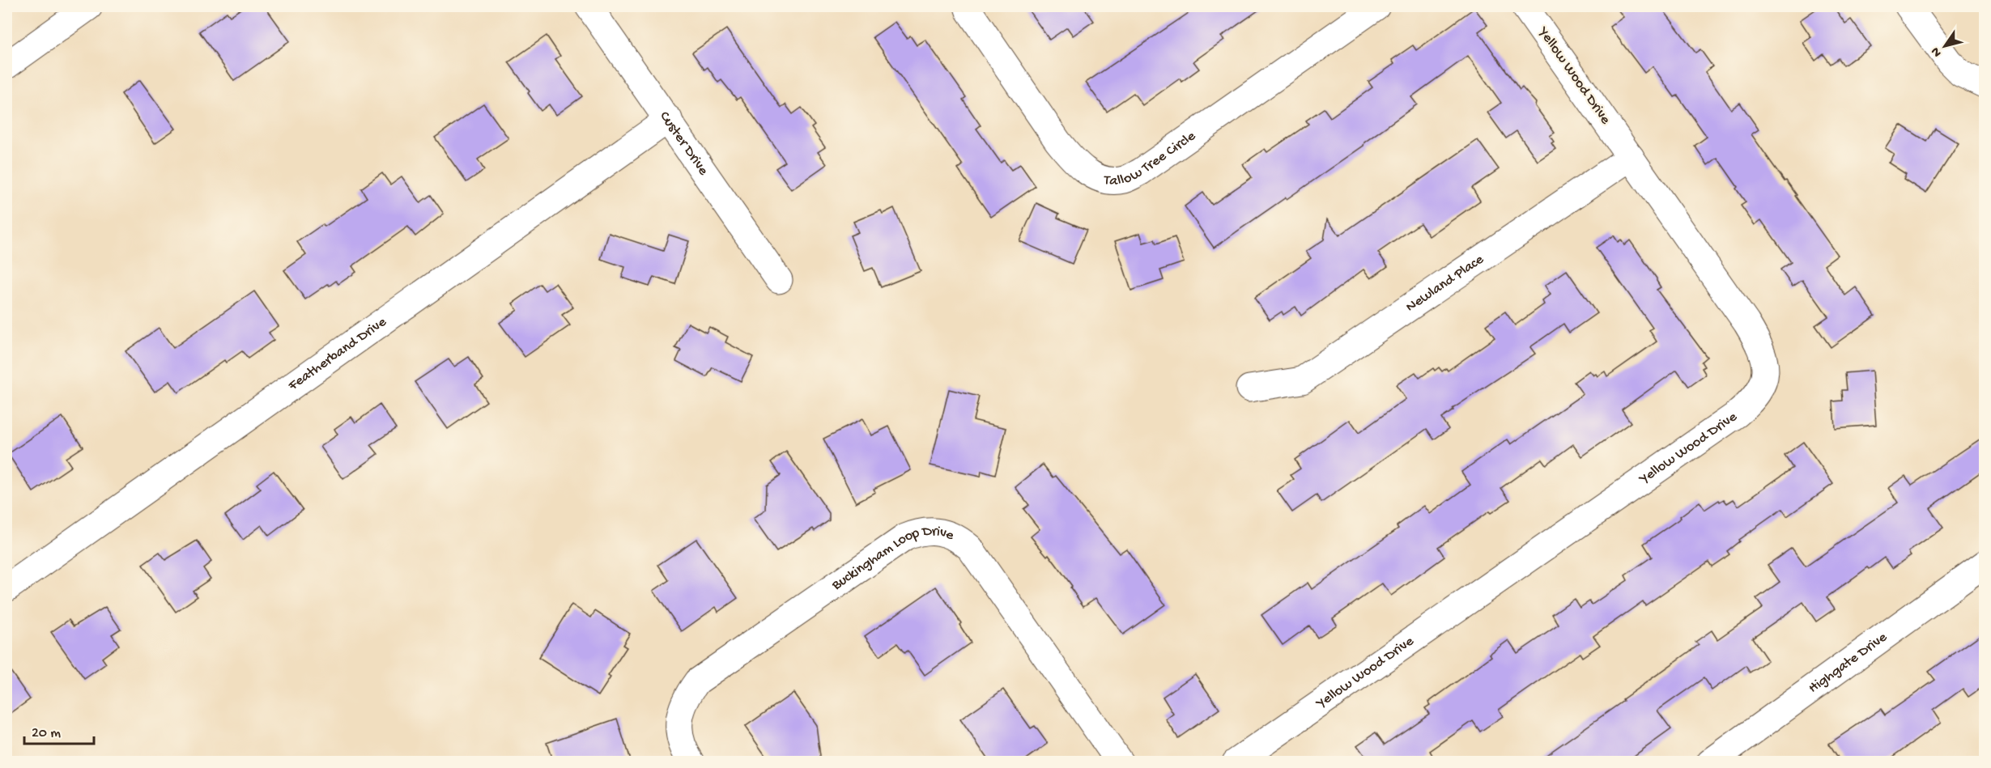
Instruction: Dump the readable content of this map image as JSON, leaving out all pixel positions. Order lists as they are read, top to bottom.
{
  "streets": {
    "street": [
      "Yellow Wood Drive",
      "Custer Drive",
      "Tallow Tree Circle",
      "Newland Place",
      "Featherband Drive",
      "Buckingham Loop Drive",
      "Highgate Drive"
    ]
  },
  "crossings": [
    ["Yellow Wood Drive", "Newland Place"],
    ["Custer Drive", "Featherband Drive"]
  ],
  "scale_bar": "20 m",
  "north": "bottom left"
}
